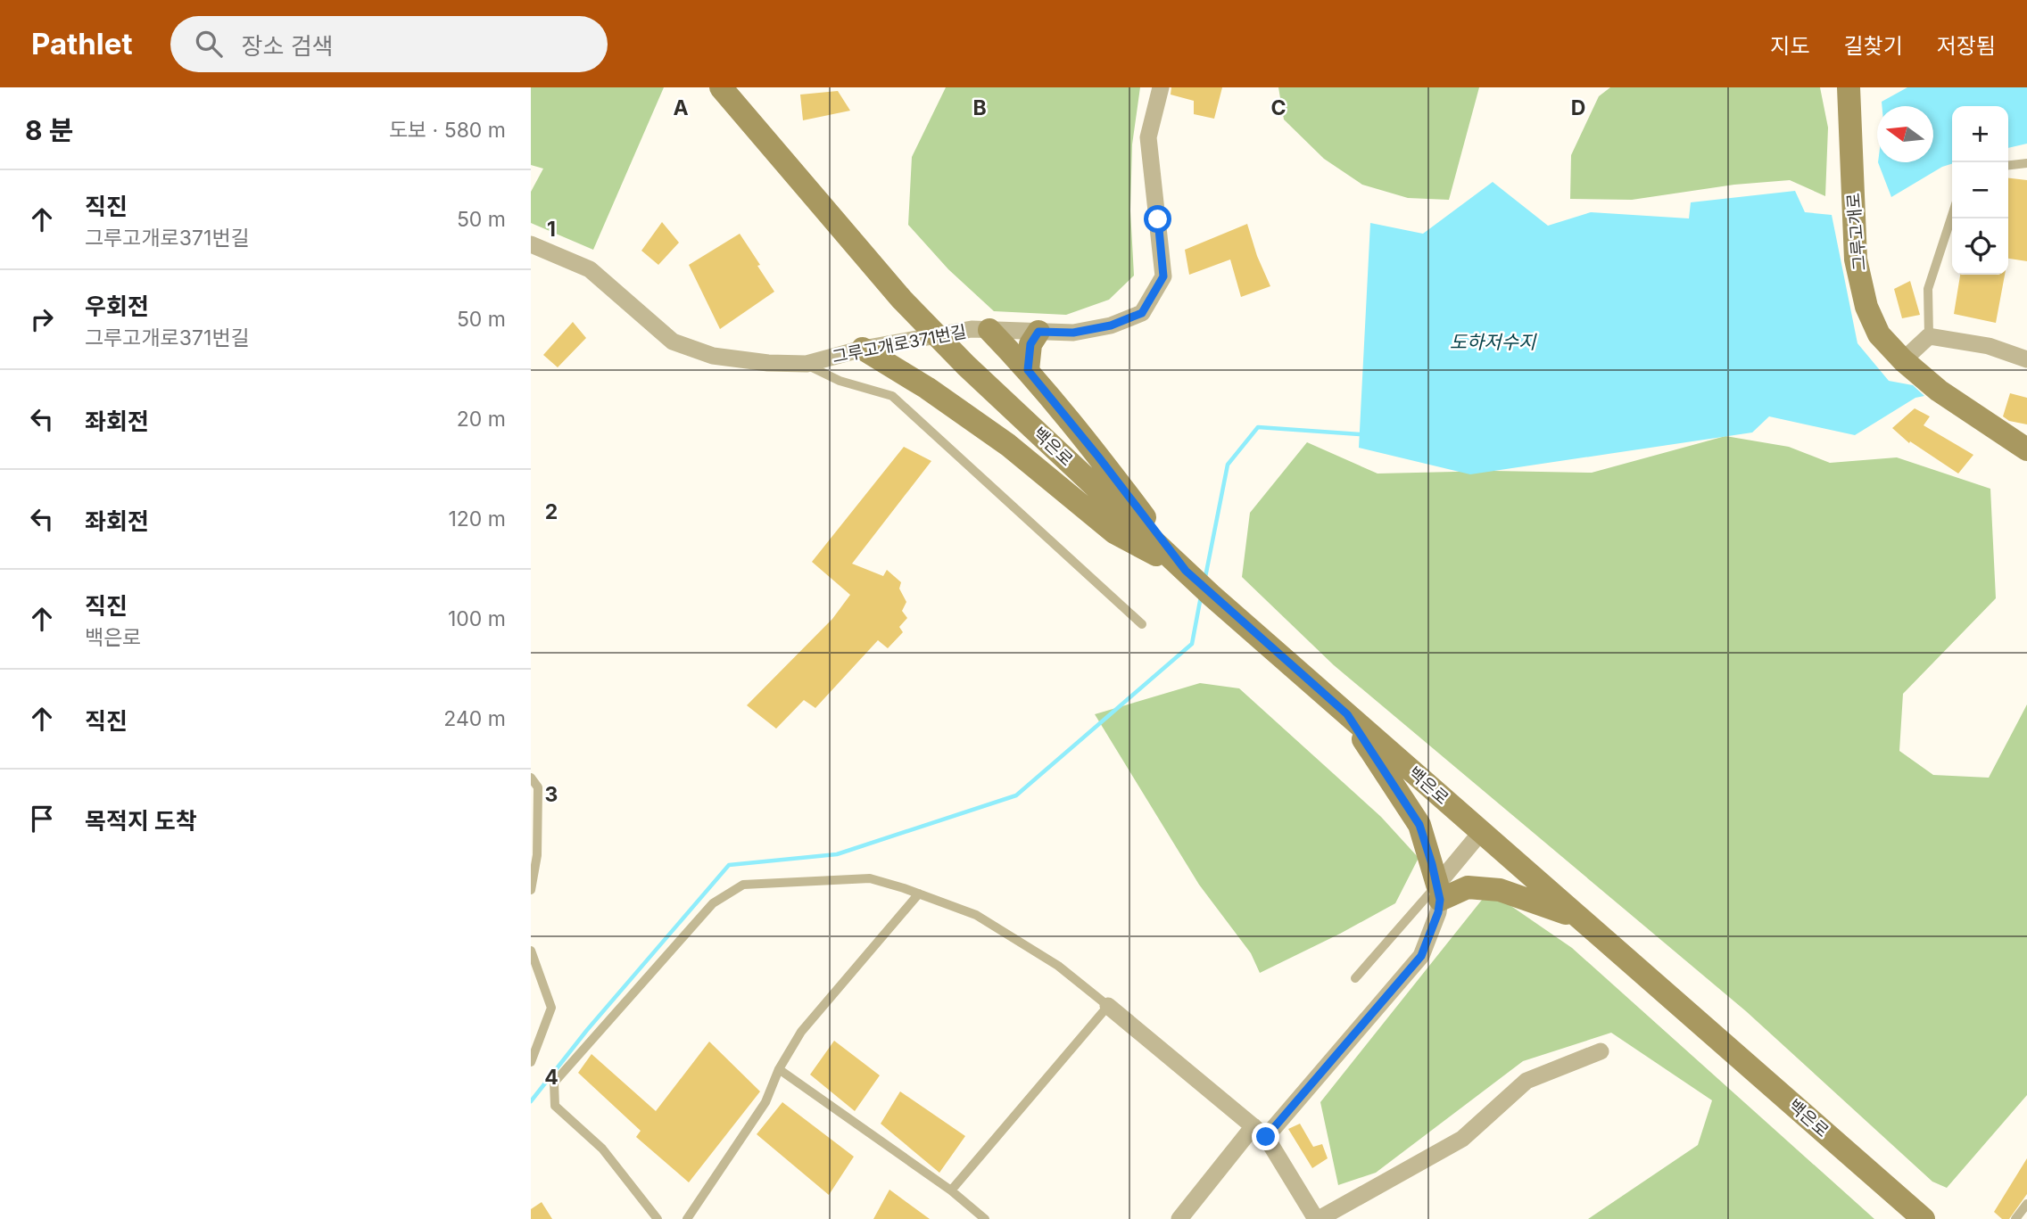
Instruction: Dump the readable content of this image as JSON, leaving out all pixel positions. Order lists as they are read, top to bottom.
{
  "streets": {
    "main road": ["그루고개로", "백은로"],
    "street": ["그루고개로371번길"]
  },
  "water": ["도하저수지"],
  "north": "left",
  "page": {
    "header": "Pathlet",
    "search": "장소 검색",
    "nav": ["지도", "길찾기", "저장됨"],
    "heading": ["8 분", "도보 · 580 m"],
    "map_buttons": ["+", "−"],
    "list": [
      ["직진", "그루고개로371번길", "50 m"],
      ["우회전", "그루고개로371번길", "50 m"],
      ["좌회전", "20 m"],
      ["좌회전", "120 m"],
      ["직진", "백은로", "100 m"],
      ["직진", "240 m"],
      "목적지 도착"
    ]
  },
  "grid": {
    "columns": [
      "A",
      "B",
      "C",
      "D"
    ],
    "rows": [
      "1",
      "2",
      "3",
      "4"
    ]
  }
}
